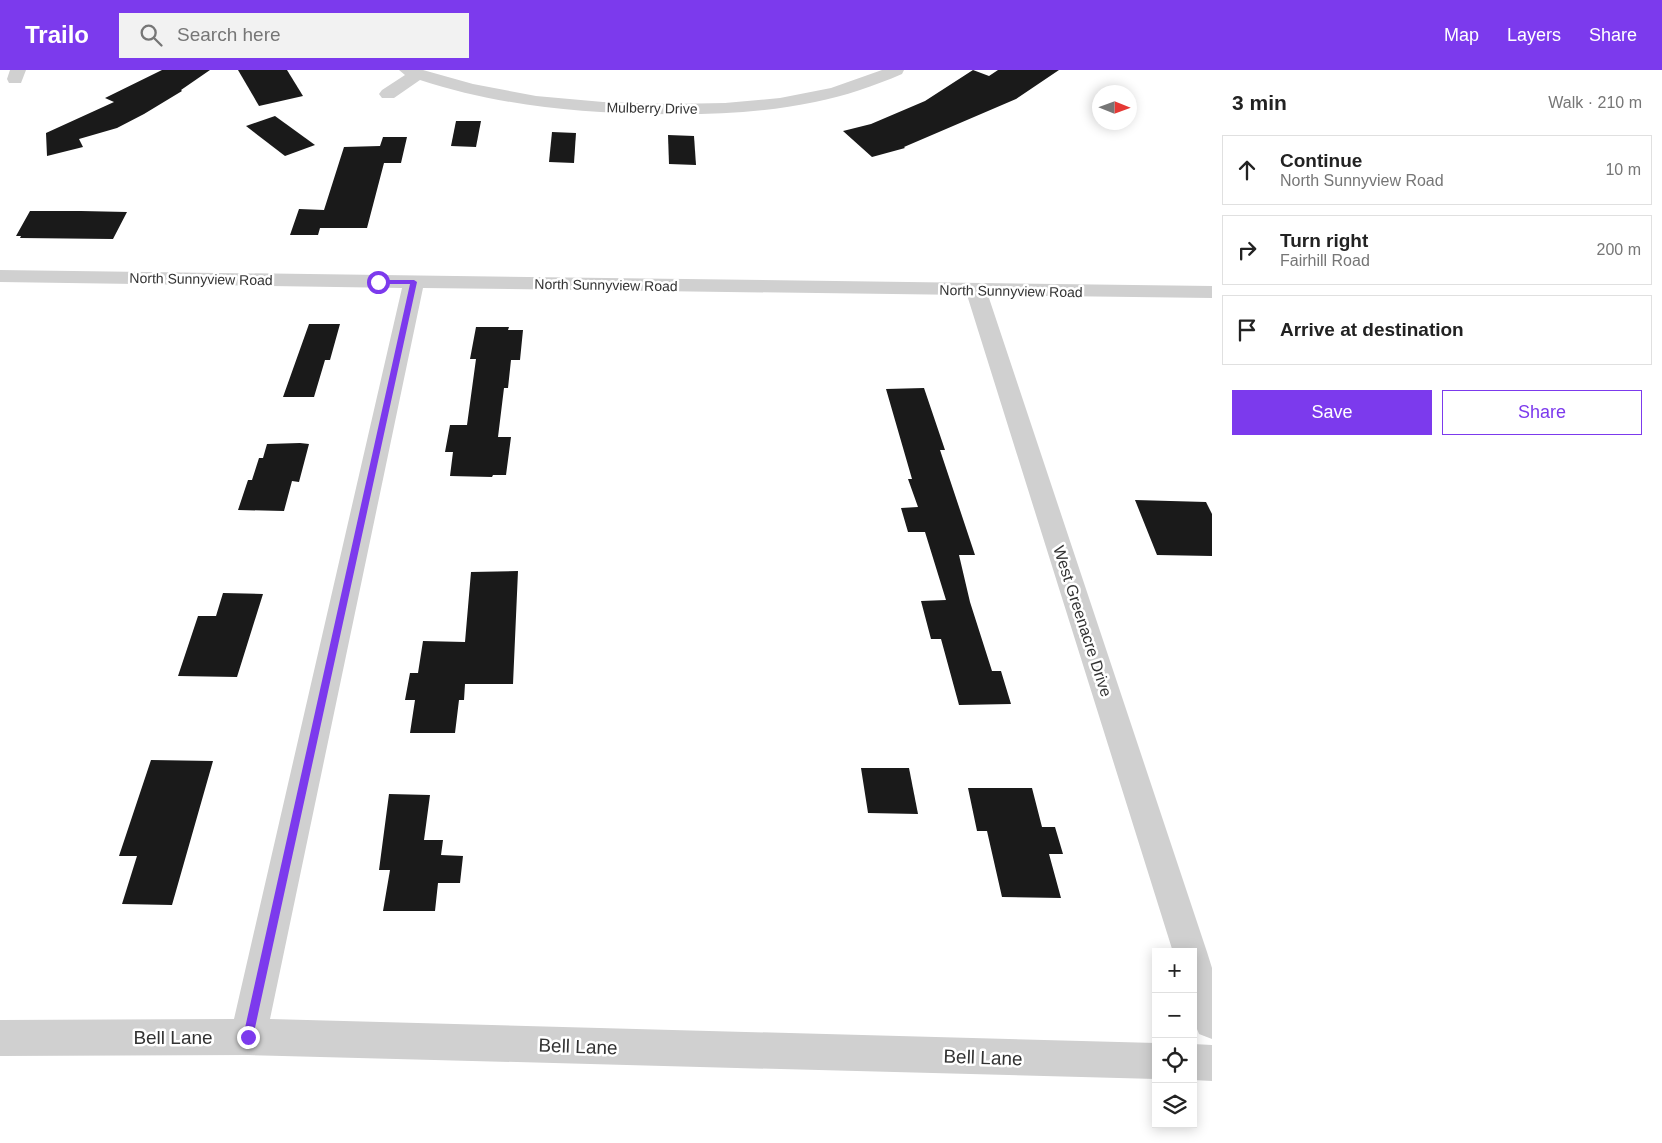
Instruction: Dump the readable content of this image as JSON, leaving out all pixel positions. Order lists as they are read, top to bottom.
{
  "streets": {
    "street": [
      "Mulberry Drive",
      "North Sunnyview Road",
      "West Greenacre Drive",
      "Bell Lane"
    ]
  },
  "crossings": [
    ["North Sunnyview Road", "West Greenacre Drive"]
  ],
  "north": "right",
  "page": {
    "header": "Trailo",
    "search": "Search here",
    "nav": ["Map", "Layers", "Share"],
    "heading": ["3 min", "Walk · 210 m"],
    "list": [
      ["Continue", "North Sunnyview Road", "10 m"],
      ["Turn right", "Fairhill Road", "200 m"],
      "Arrive at destination"
    ],
    "buttons": ["Save", "Share"],
    "map_buttons": ["+", "−"]
  }
}
